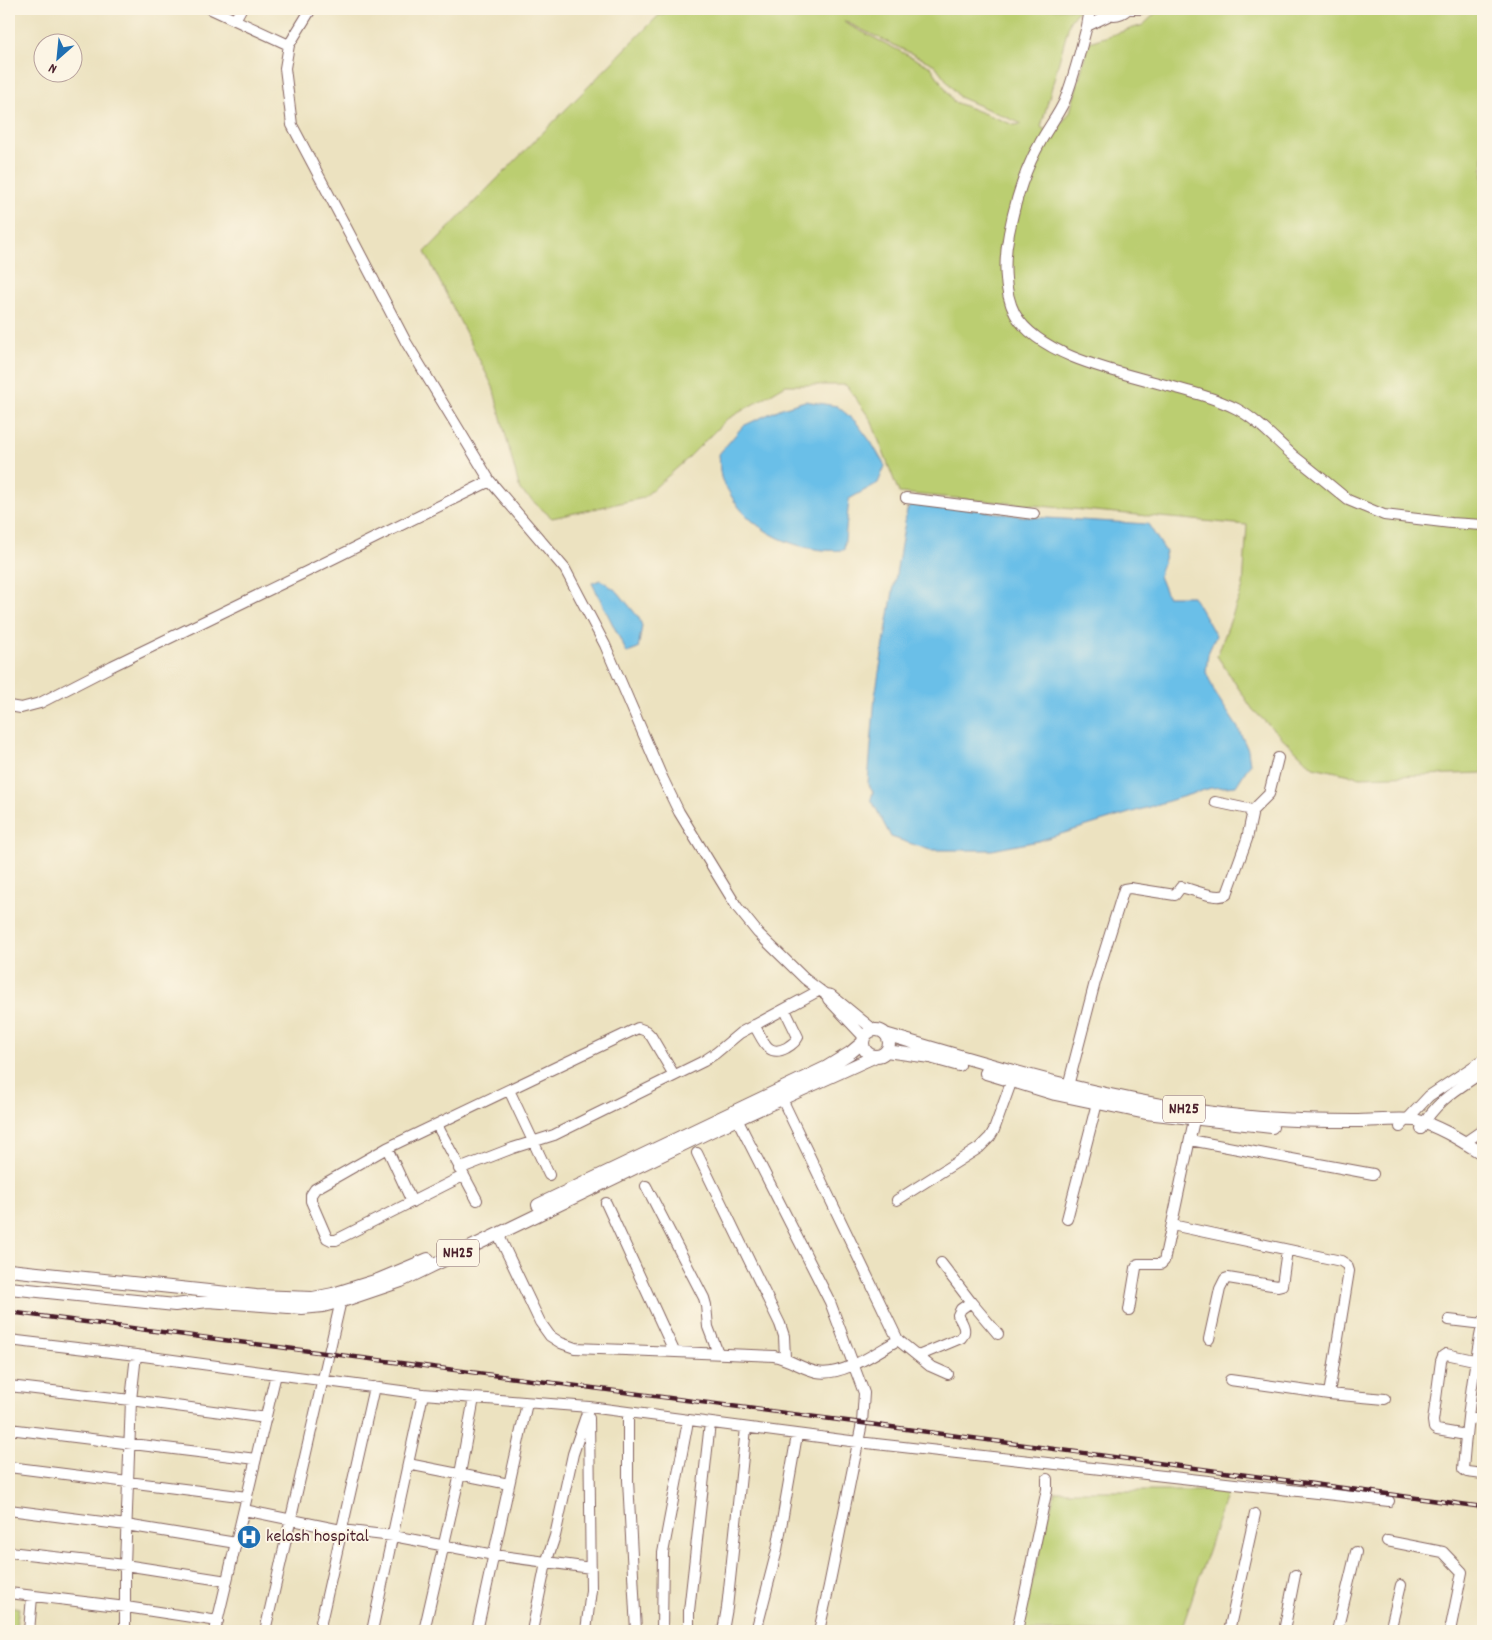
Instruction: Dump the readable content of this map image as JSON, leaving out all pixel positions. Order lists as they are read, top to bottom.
{
  "streets": {
    "main road": ["NH25"]
  },
  "places": {
    "hospital": ["kelash hospital"]
  },
  "north": "bottom left"
}
